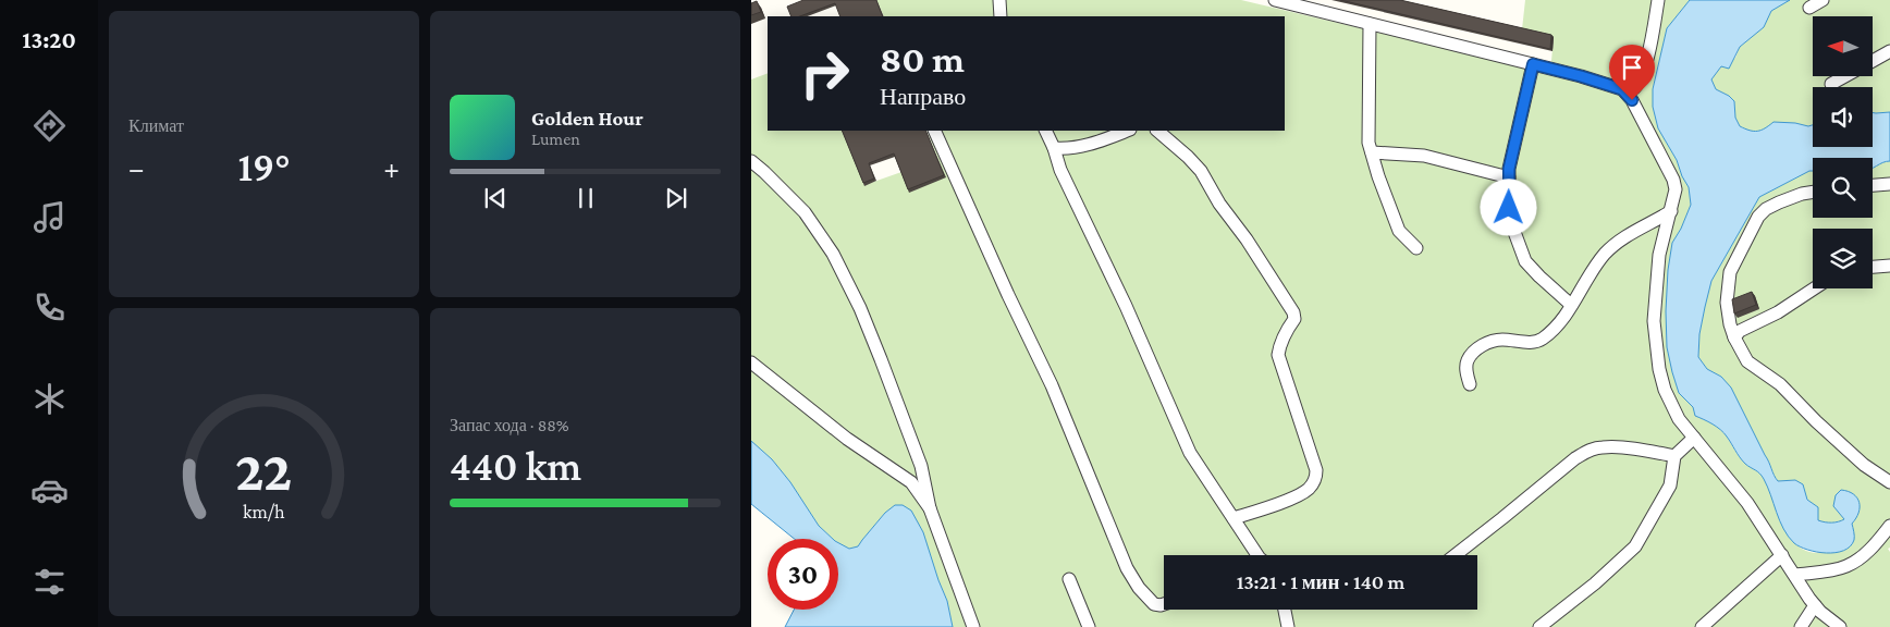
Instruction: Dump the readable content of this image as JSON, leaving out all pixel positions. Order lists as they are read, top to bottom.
{
  "north": "left",
  "page": {
    "tabs": "13:20",
    "tile": [
      "Климат",
      ["Запас хода · 88%", "440 km"]
    ],
    "turn": ["80 m", "Направо"],
    "song": ["Golden Hour", "Lumen"],
    "heat": ["−", "19°", "+"],
    "limit": "30",
    "trip": "13:21 · 1 мин · 140 m",
    "gauge": ["22", "km/h"]
  }
}
